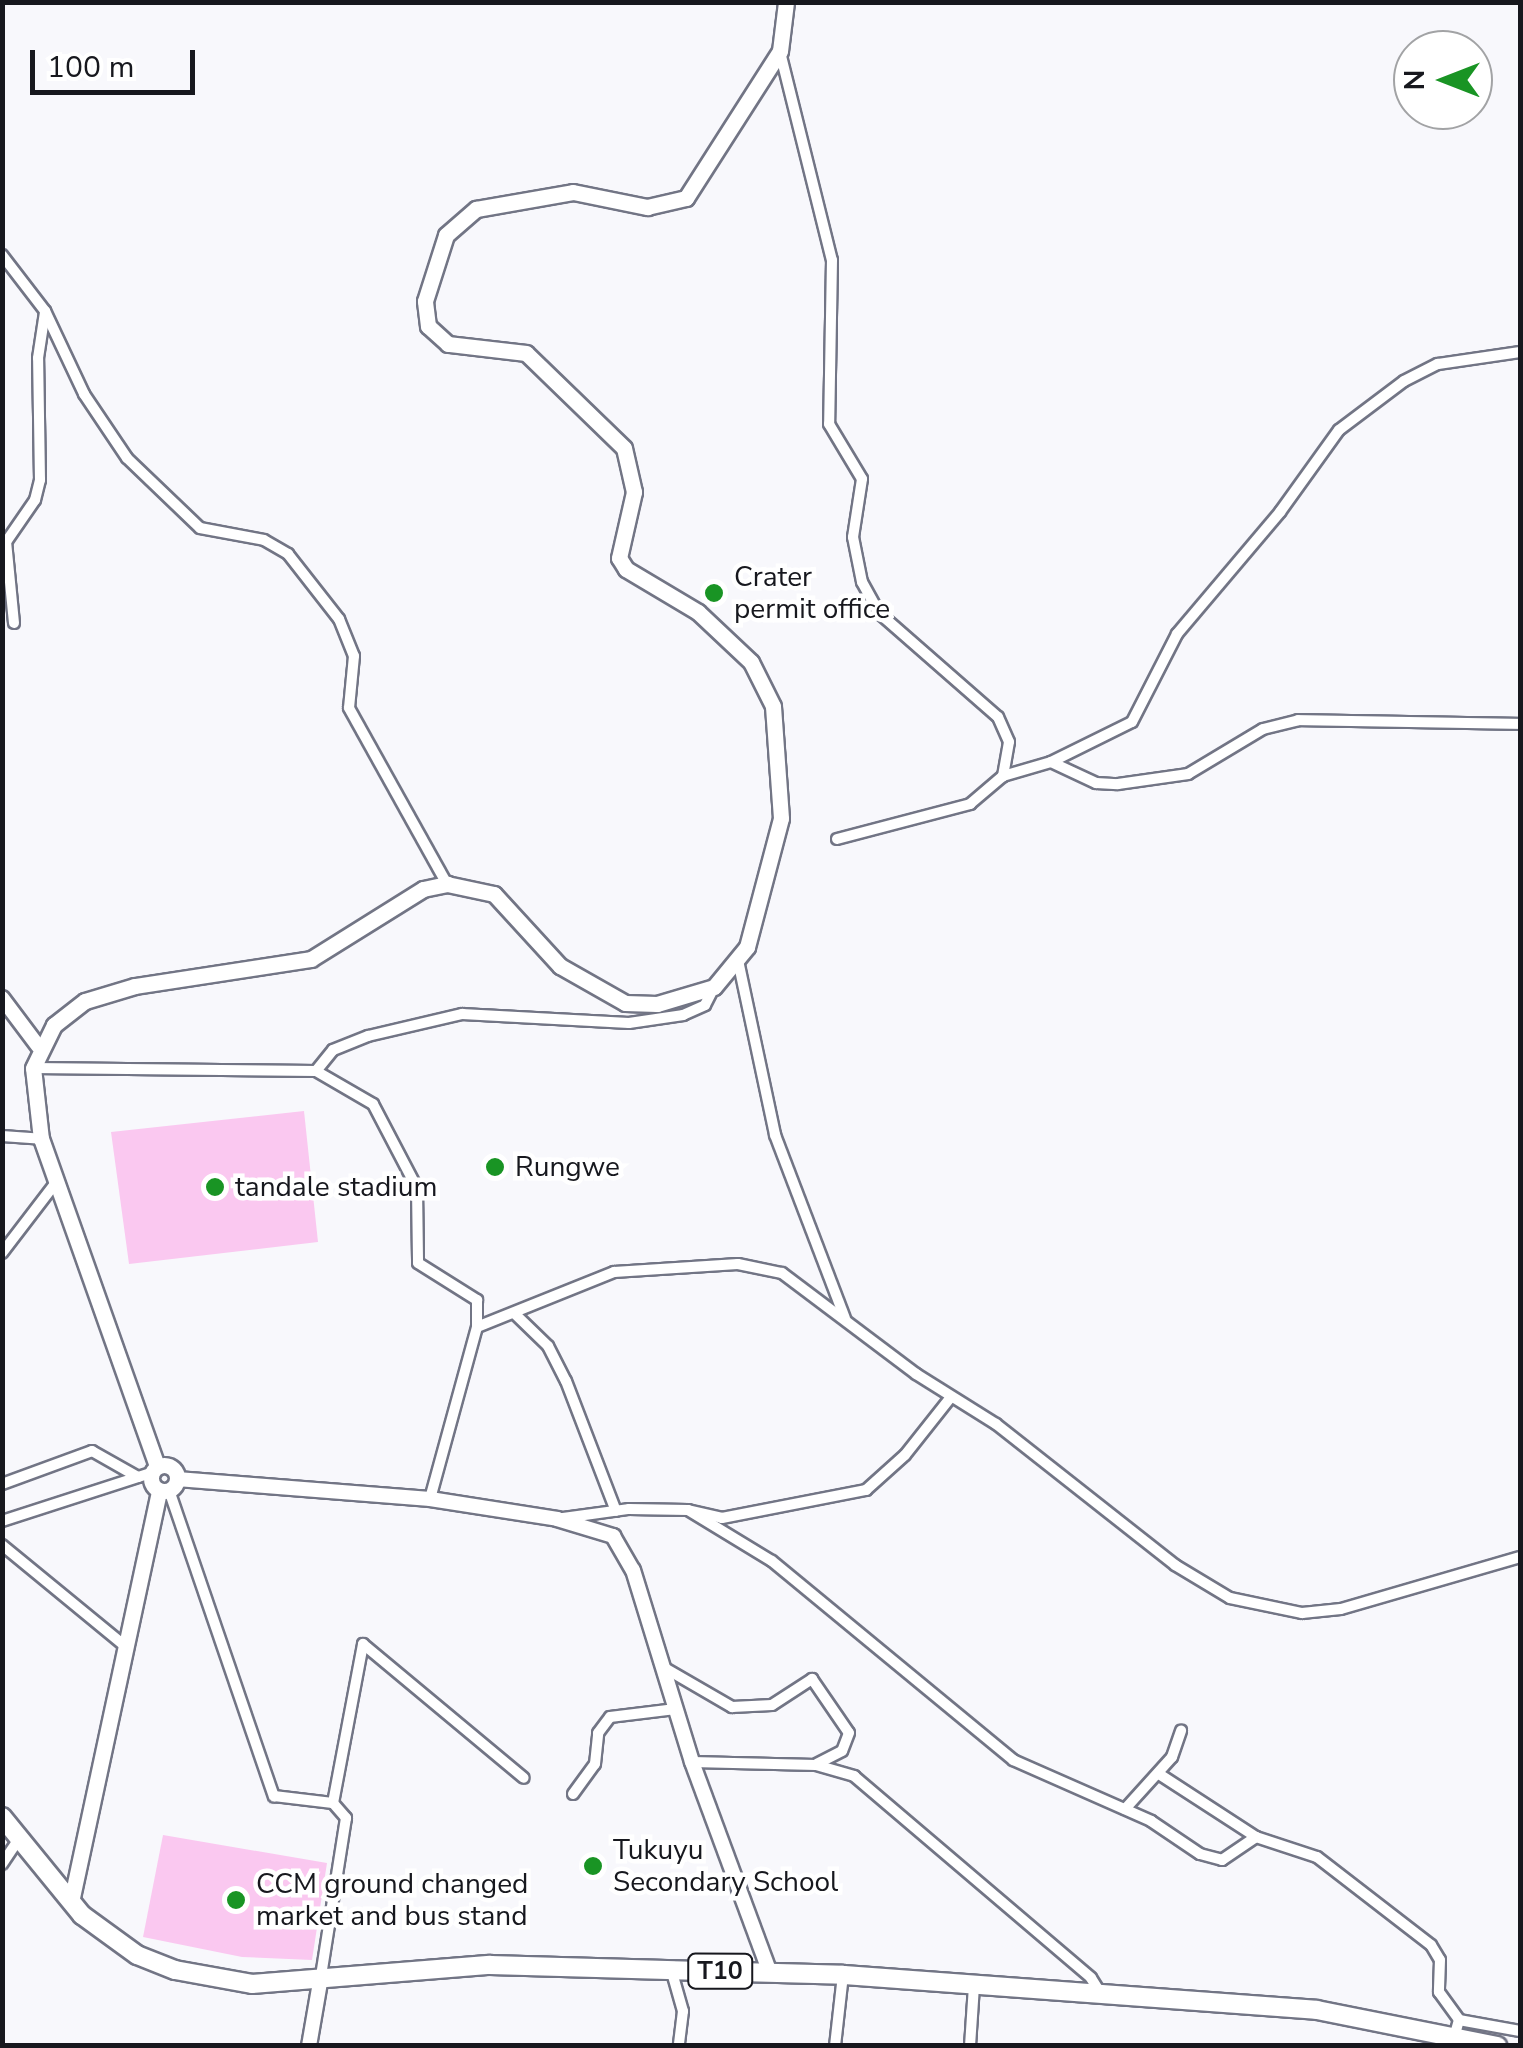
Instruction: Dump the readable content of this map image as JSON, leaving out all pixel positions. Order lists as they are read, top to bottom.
{
  "streets": {
    "highway": ["T10"]
  },
  "places": [
    "Crater permit office",
    "Rungwe",
    "tandale stadium",
    "Tukuyu Secondary School",
    "CCM ground changed market and bus stand"
  ],
  "scale_bar": "100 m",
  "north": "left"
}
